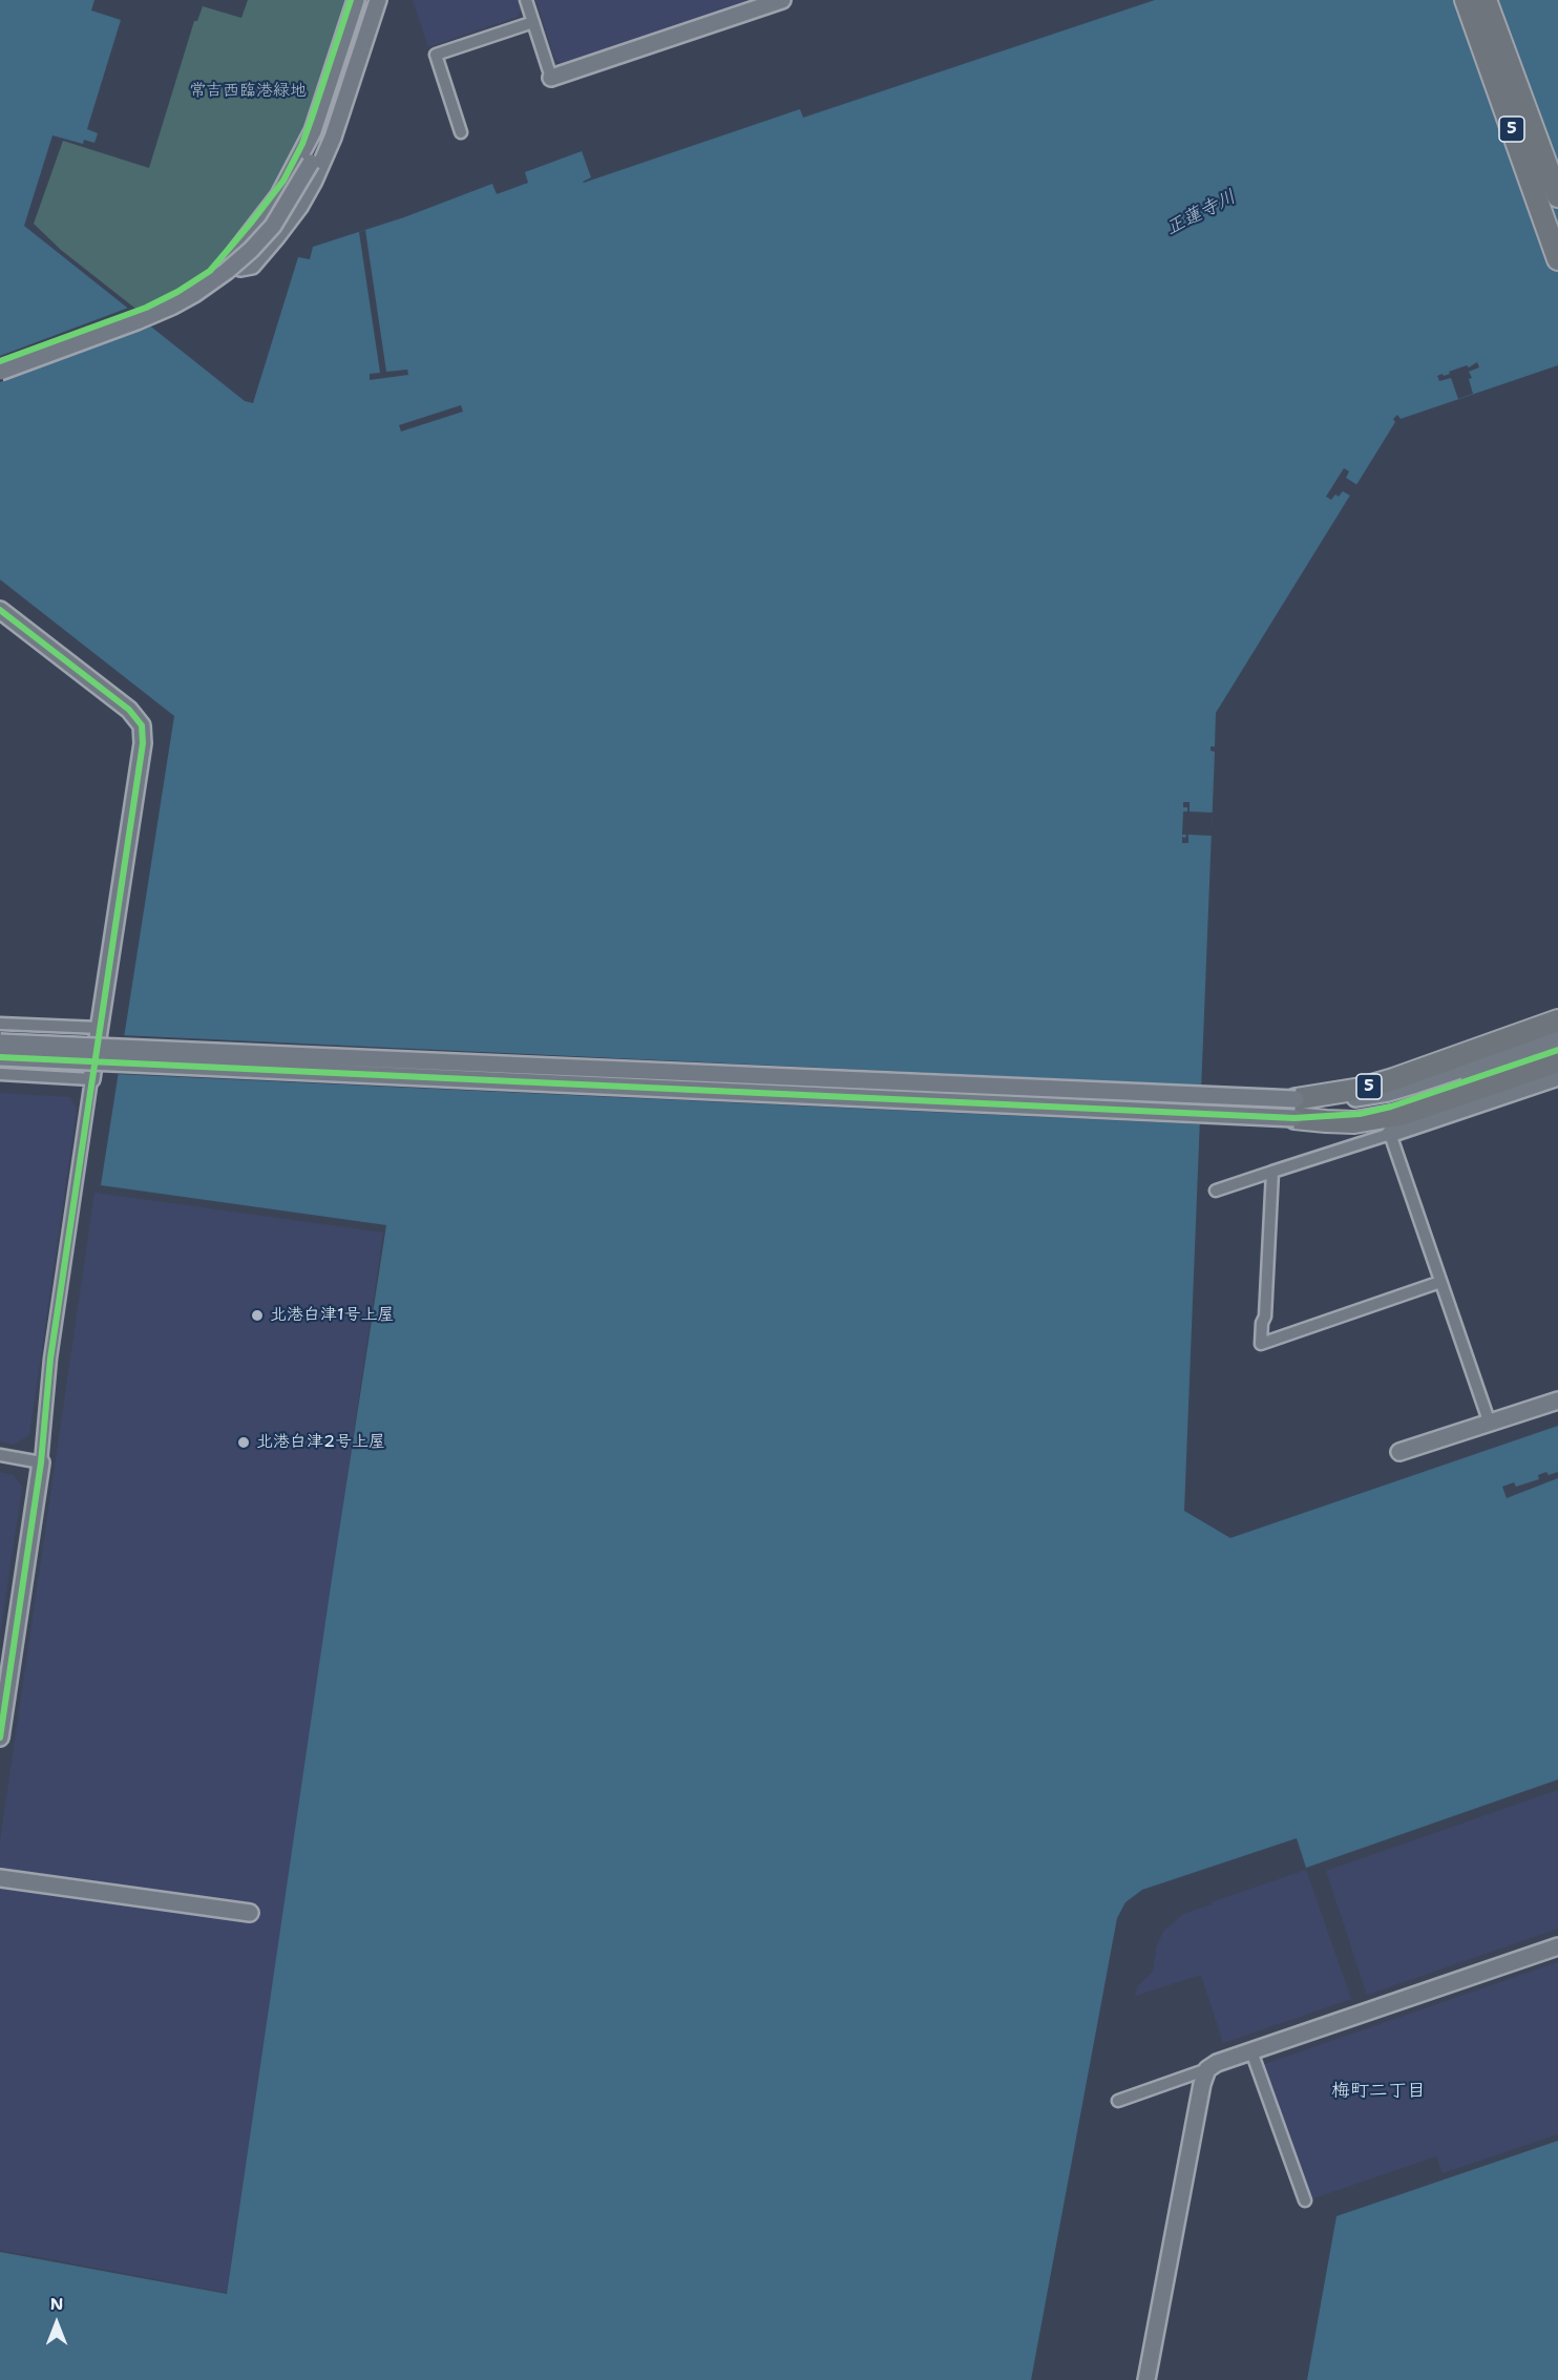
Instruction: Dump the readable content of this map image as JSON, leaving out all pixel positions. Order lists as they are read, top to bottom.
{
  "streets": {
    "highway": ["5"]
  },
  "districts": ["梅町二丁目"],
  "water": ["正蓮寺川"],
  "parks": ["常吉西臨港緑地"],
  "places": ["北港白津1号上屋", "北港白津2号上屋"],
  "north": "top"
}
